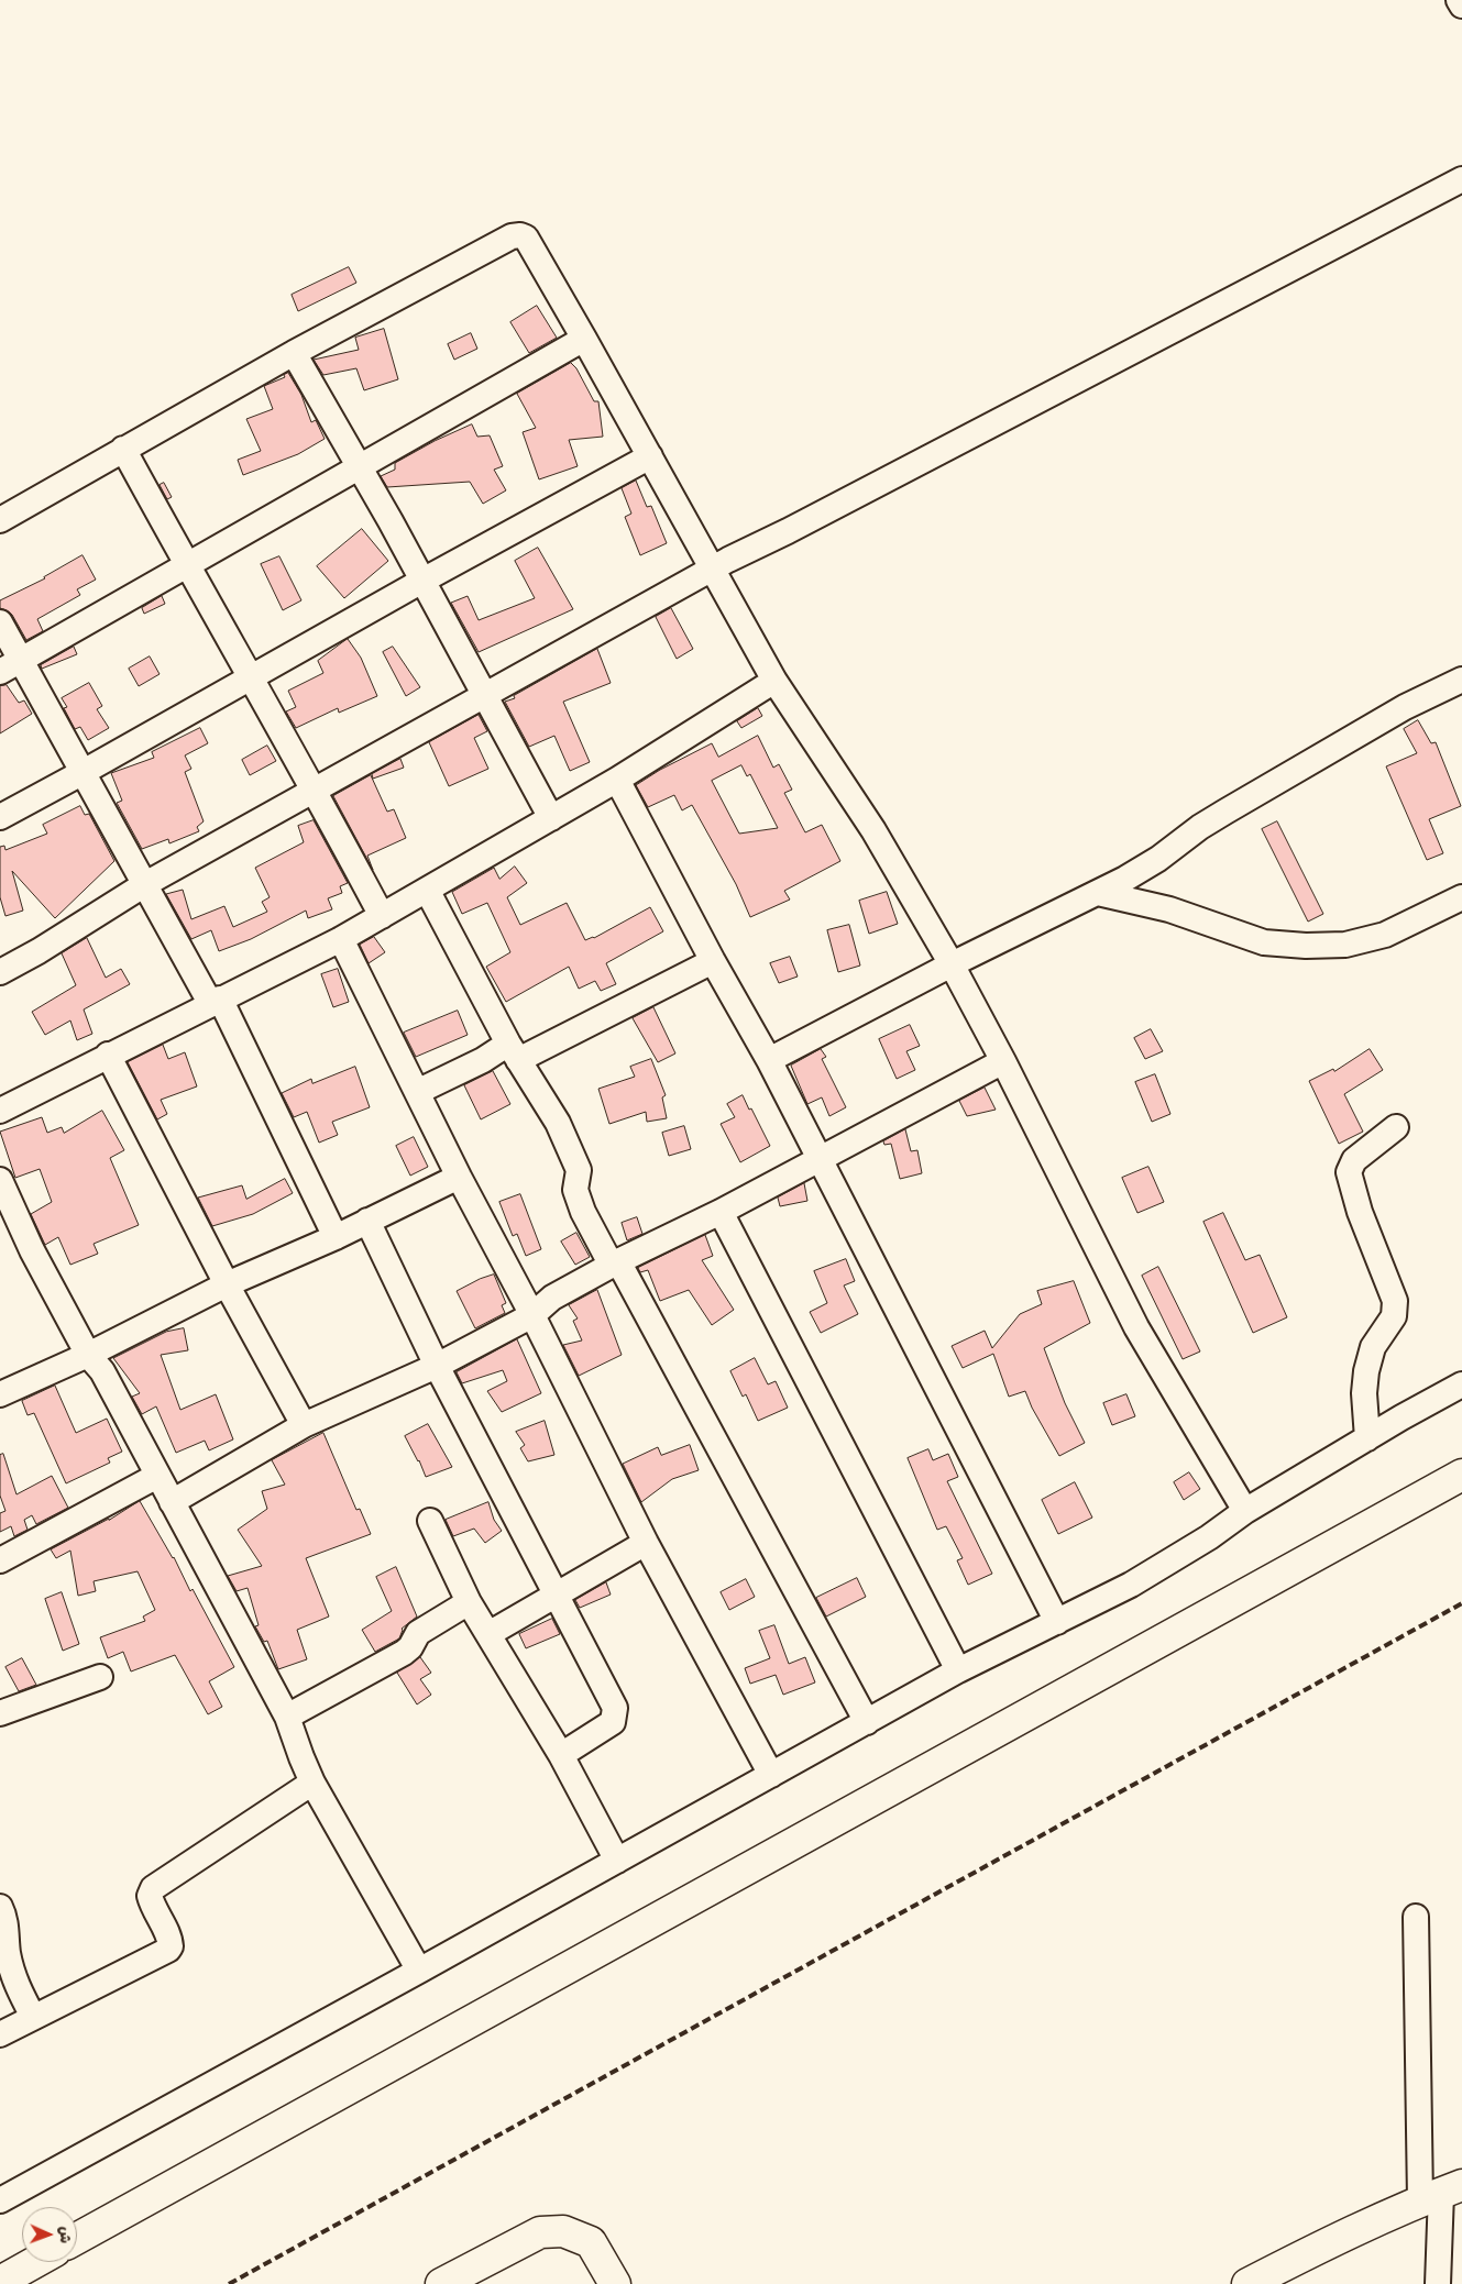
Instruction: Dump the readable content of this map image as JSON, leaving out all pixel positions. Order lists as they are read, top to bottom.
{
  "north": "right"
}
